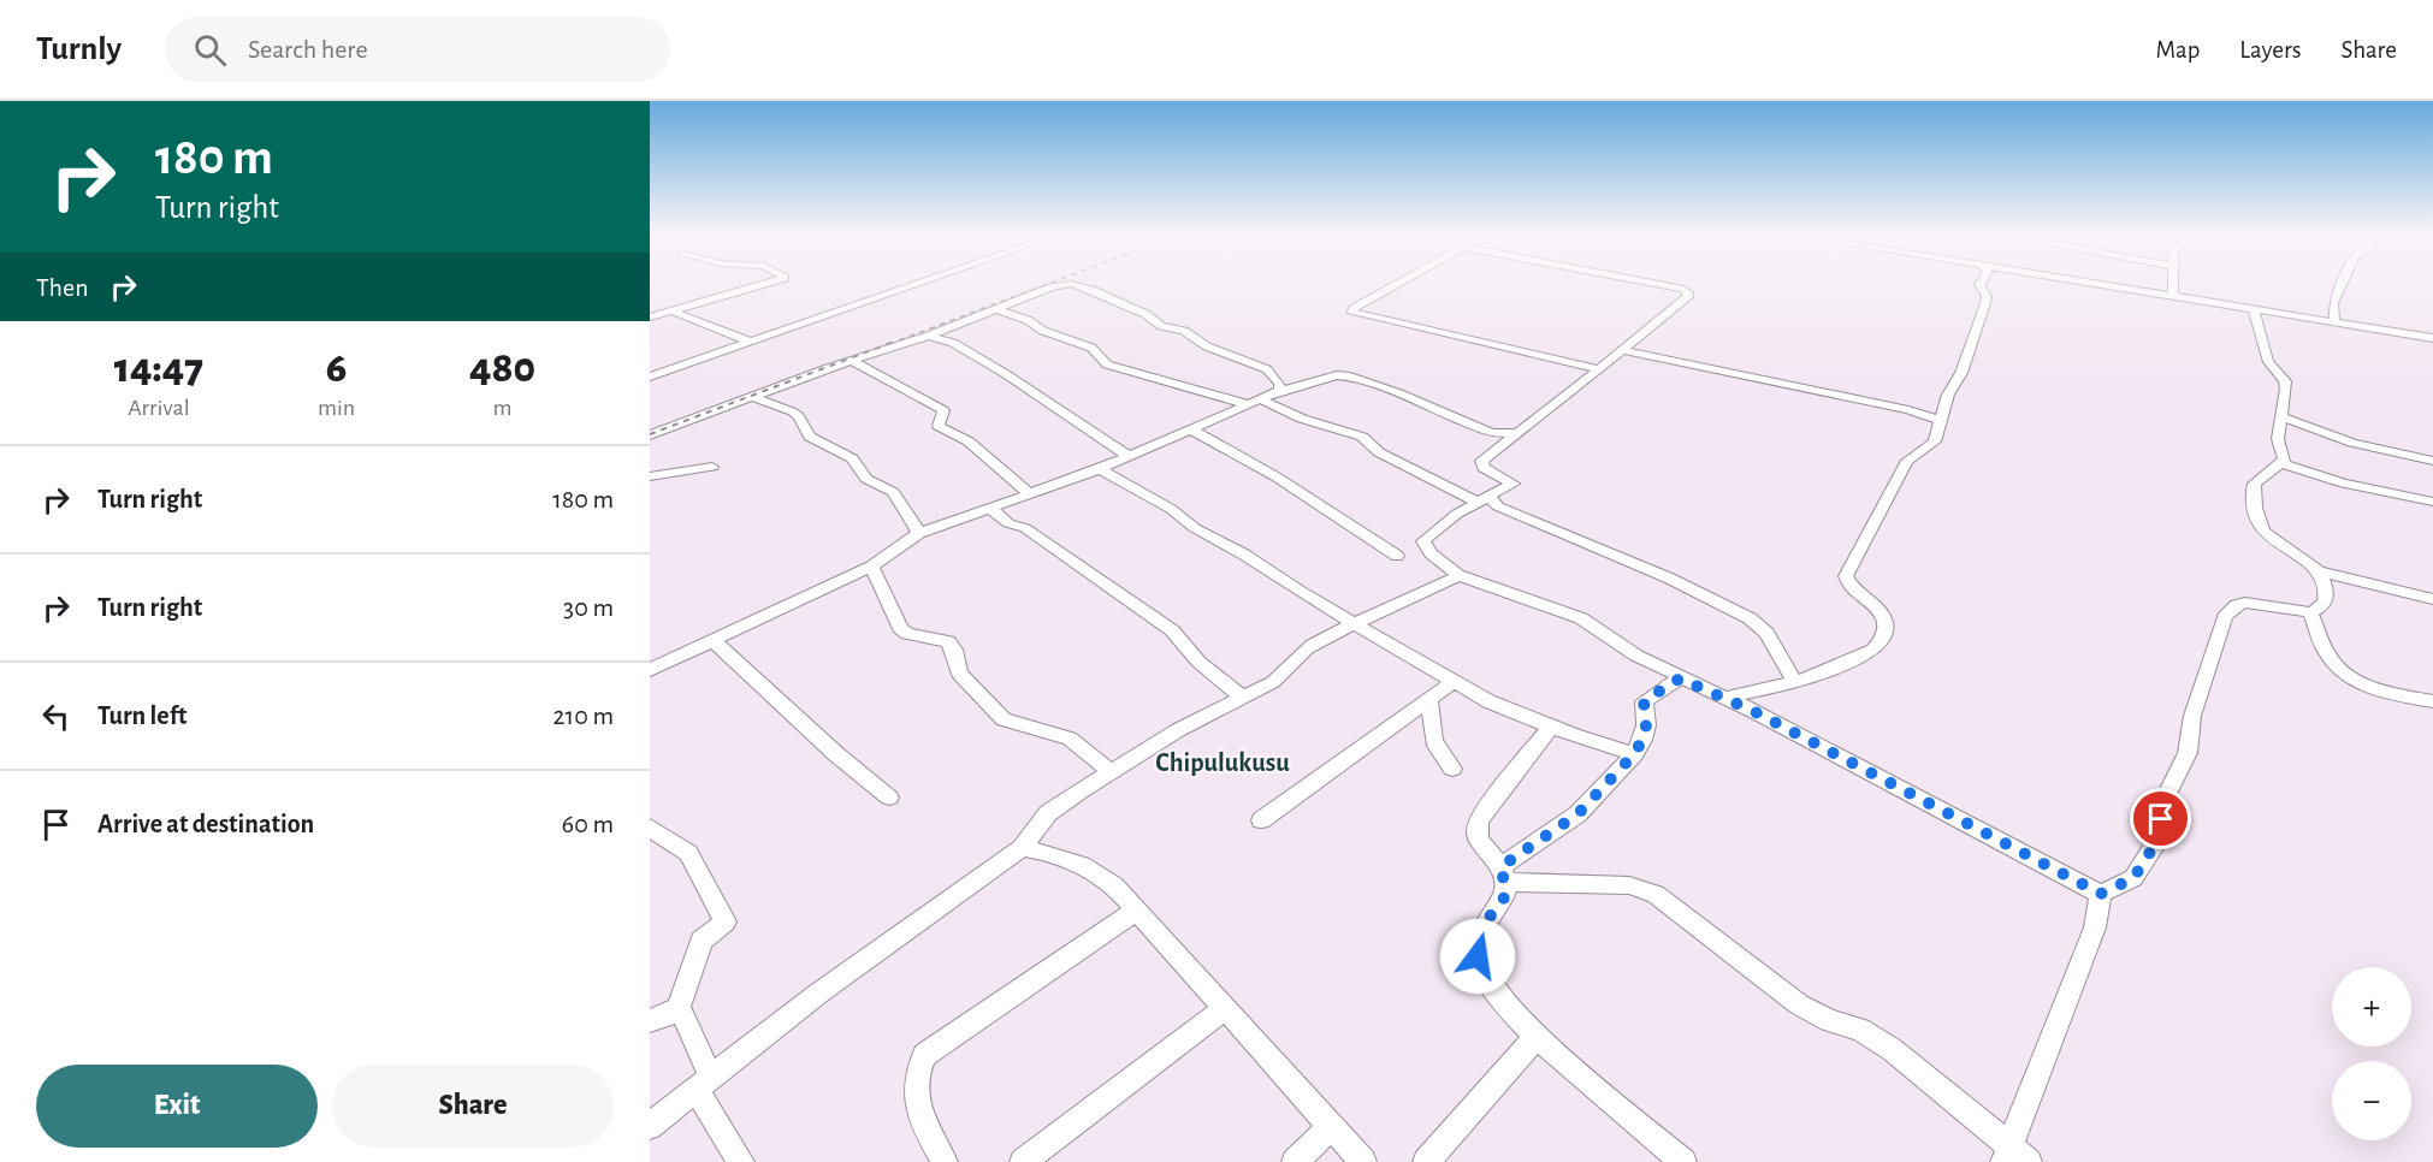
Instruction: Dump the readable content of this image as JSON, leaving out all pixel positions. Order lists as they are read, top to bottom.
{
  "districts": ["Chipulukusu"],
  "page": {
    "header": "Turnly",
    "search": "Search here",
    "nav": ["Map", "Layers", "Share"],
    "turn": ["180 m", "Turn right"],
    "then": "Then",
    "eta": [
      "14:47",
      "Arrival",
      "6",
      "min",
      "480",
      "m"
    ],
    "list": [
      {
        "name": "Turn right",
        "value": "180 m"
      },
      {
        "name": "Turn right",
        "value": "30 m"
      },
      {
        "name": "Turn left",
        "value": "210 m"
      },
      {
        "name": "Arrive at destination",
        "value": "60 m"
      }
    ],
    "map_buttons": ["+", "−"],
    "buttons": ["Exit", "Share"]
  }
}
